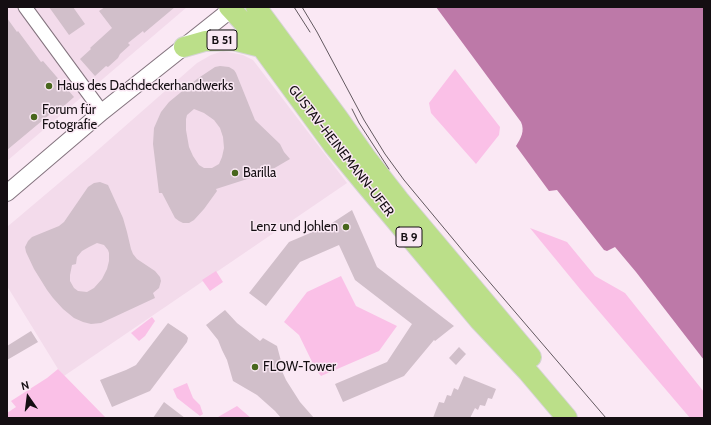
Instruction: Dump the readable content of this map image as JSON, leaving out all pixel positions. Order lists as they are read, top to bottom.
{
  "streets": {
    "main road": ["B 51", "GUSTAV-HEINEMANN-UFER", "B 9"]
  },
  "crossings": [
    ["B 51", "GUSTAV-HEINEMANN-UFER"]
  ],
  "places": [
    "Haus des Dachdeckerhandwerks",
    "Forum für Fotografie",
    "Barilla",
    "Lenz und Johlen",
    "FLOW-Tower"
  ],
  "north": "top"
}
